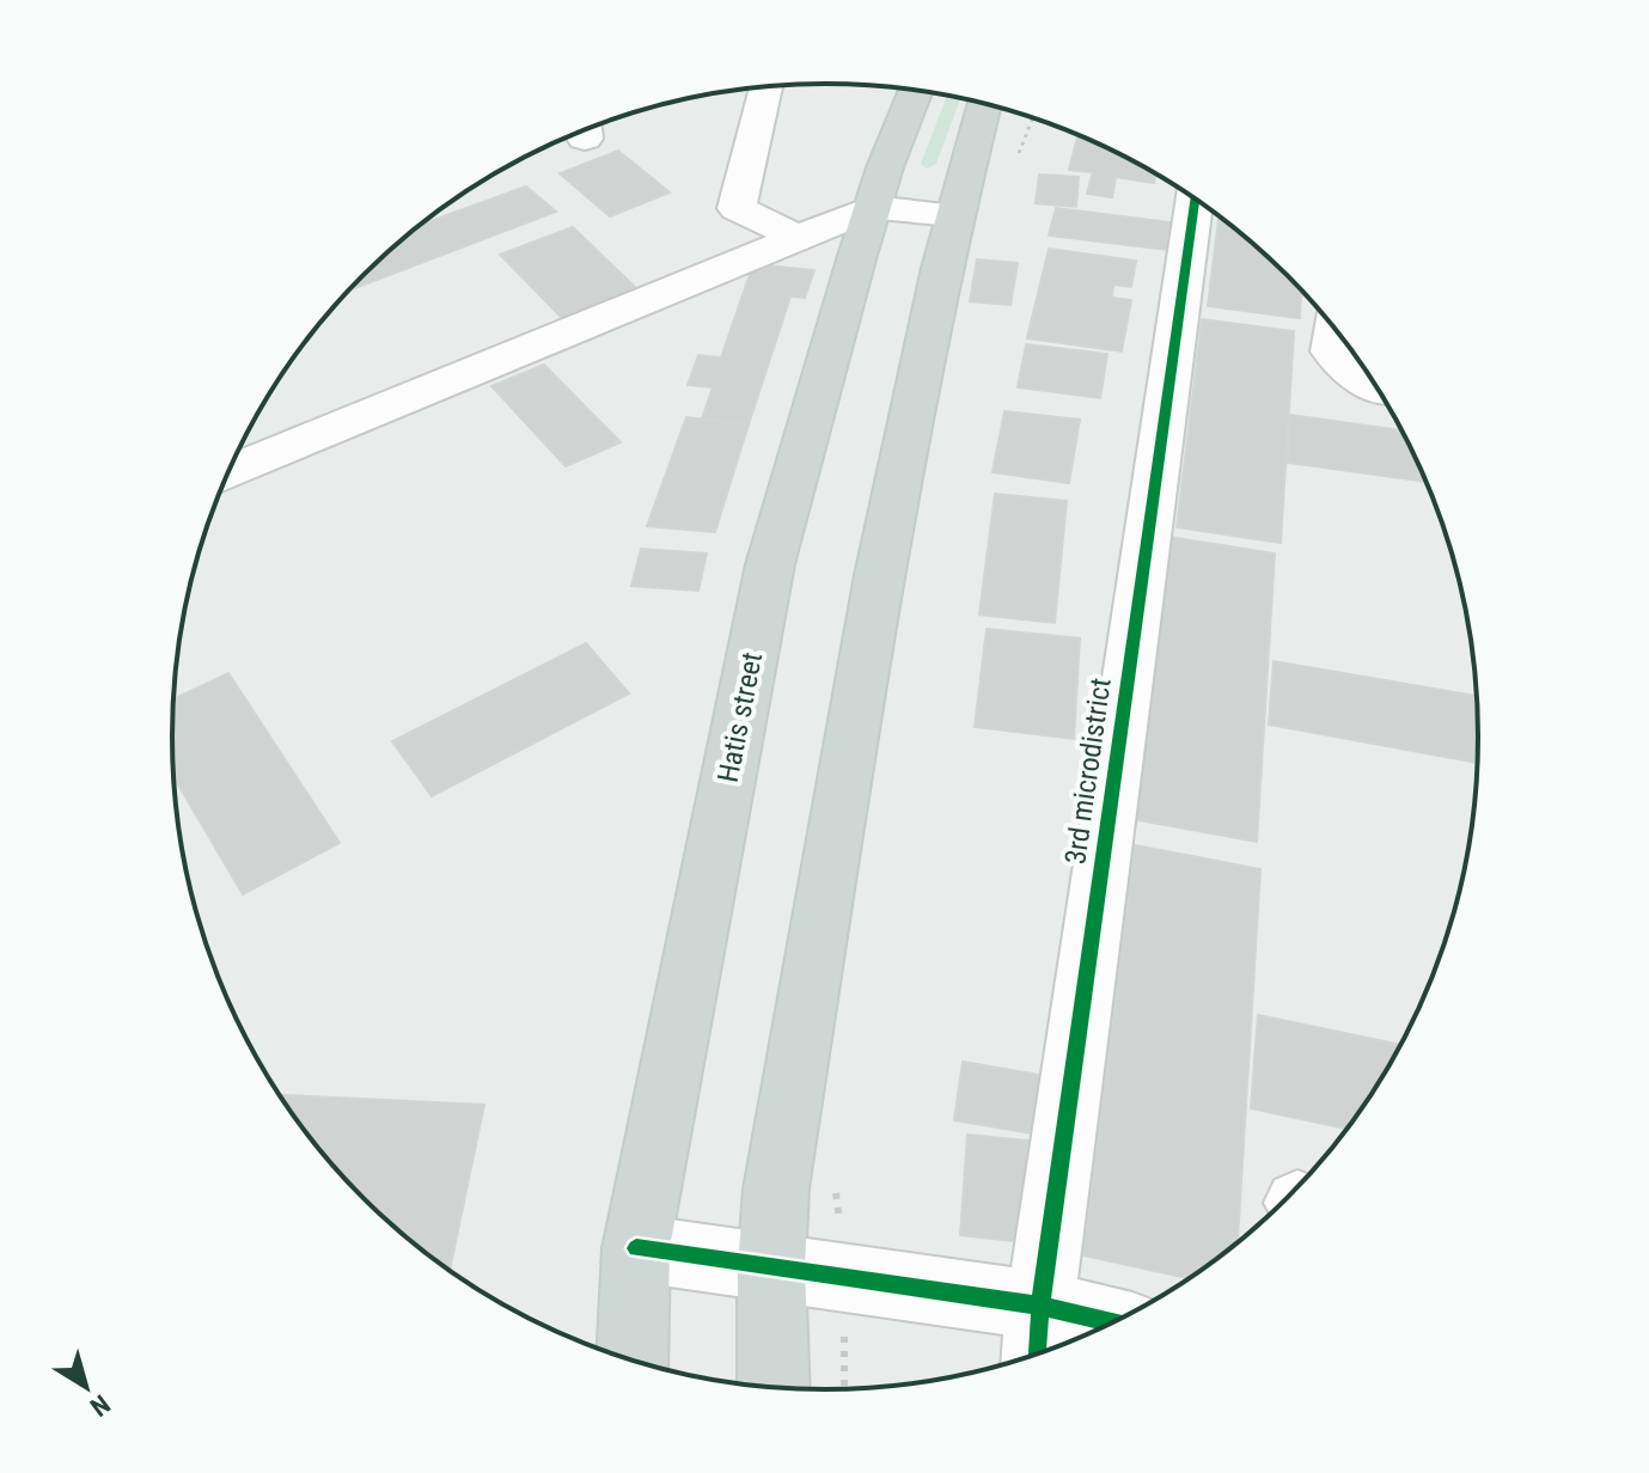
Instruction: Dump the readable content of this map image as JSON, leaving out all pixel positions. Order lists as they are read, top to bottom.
{
  "streets": {
    "main road": ["Hatis street"],
    "street": ["3rd microdistrict"]
  },
  "north": "bottom right"
}
